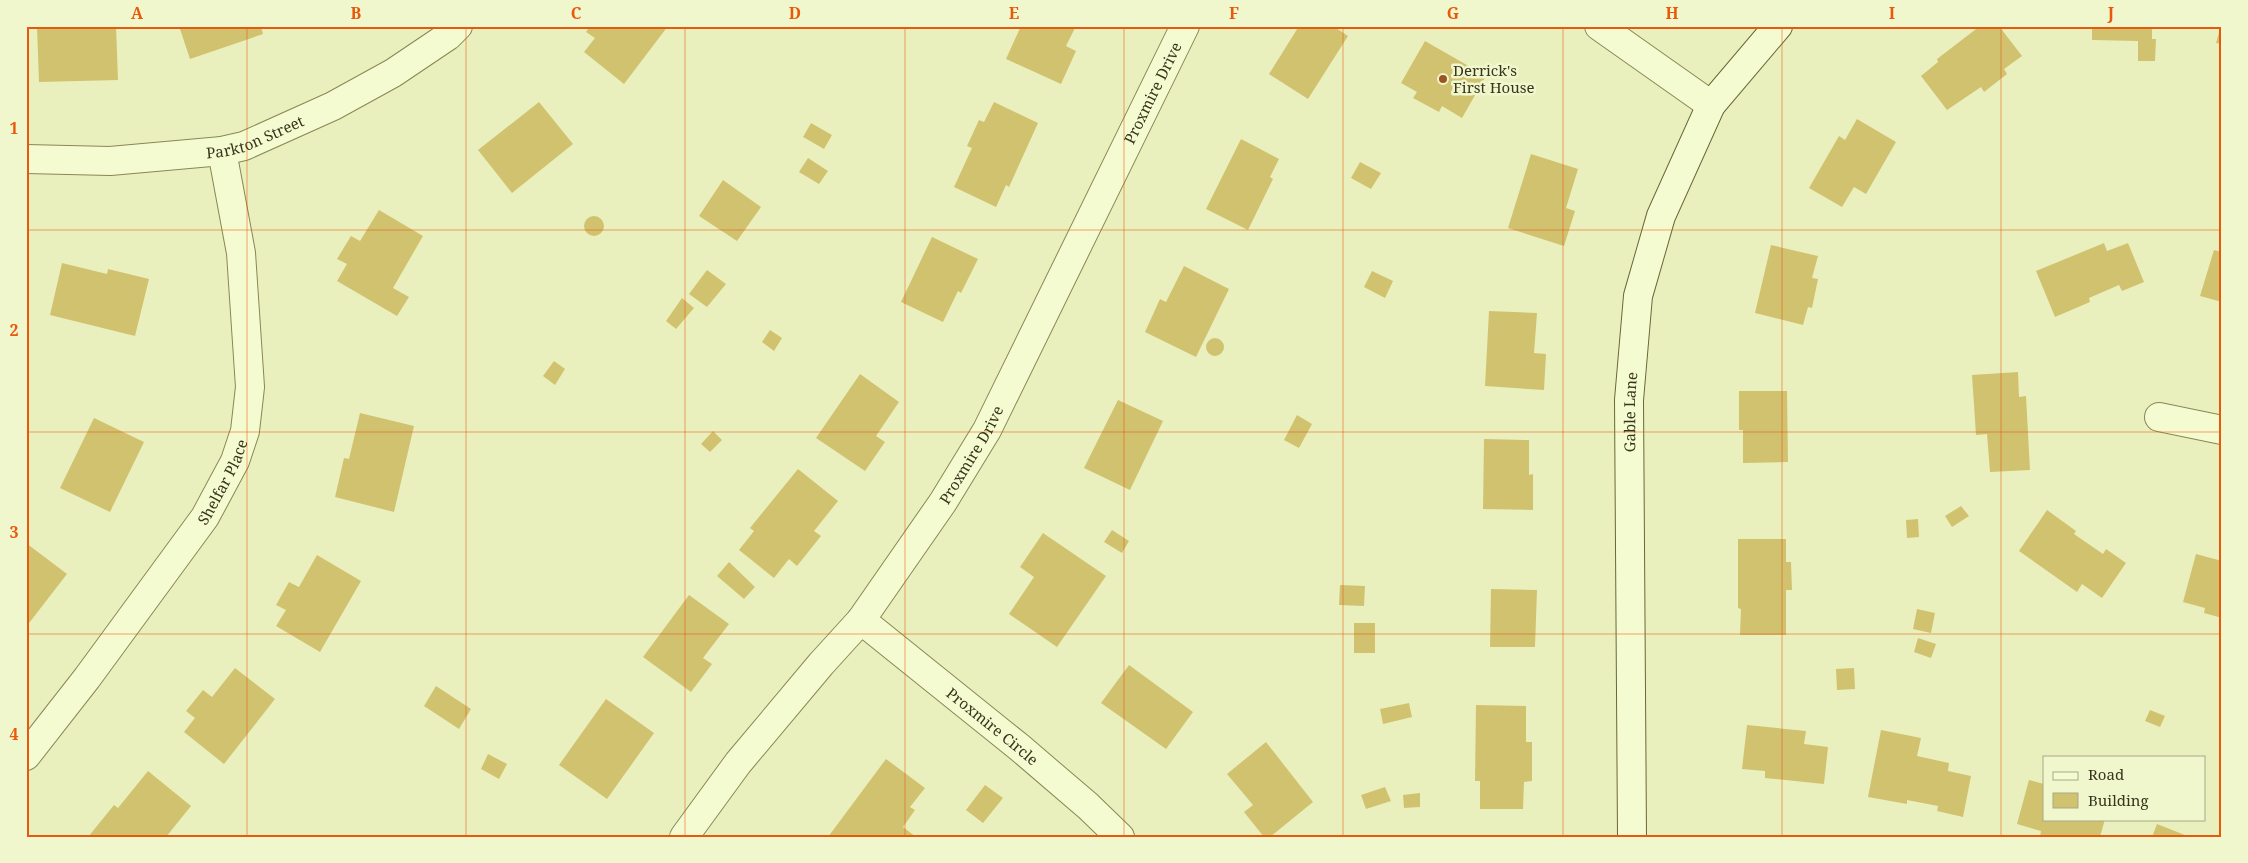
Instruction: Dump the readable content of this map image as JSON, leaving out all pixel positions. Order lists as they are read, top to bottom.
{
  "streets": {
    "street": [
      "Proxmire Drive",
      "Parkton Street",
      "Gable Lane",
      "Shelfar Place",
      "Proxmire Circle"
    ]
  },
  "crossings": [
    ["Proxmire Drive", "Proxmire Circle"],
    ["Parkton Street", "Shelfar Place"]
  ],
  "places": ["Derrick's First House"],
  "legend": ["Road", "Building"],
  "grid": {
    "columns": [
      "A",
      "B",
      "C",
      "D",
      "E",
      "F",
      "G",
      "H",
      "I",
      "J"
    ],
    "rows": [
      "1",
      "2",
      "3",
      "4"
    ]
  }
}
